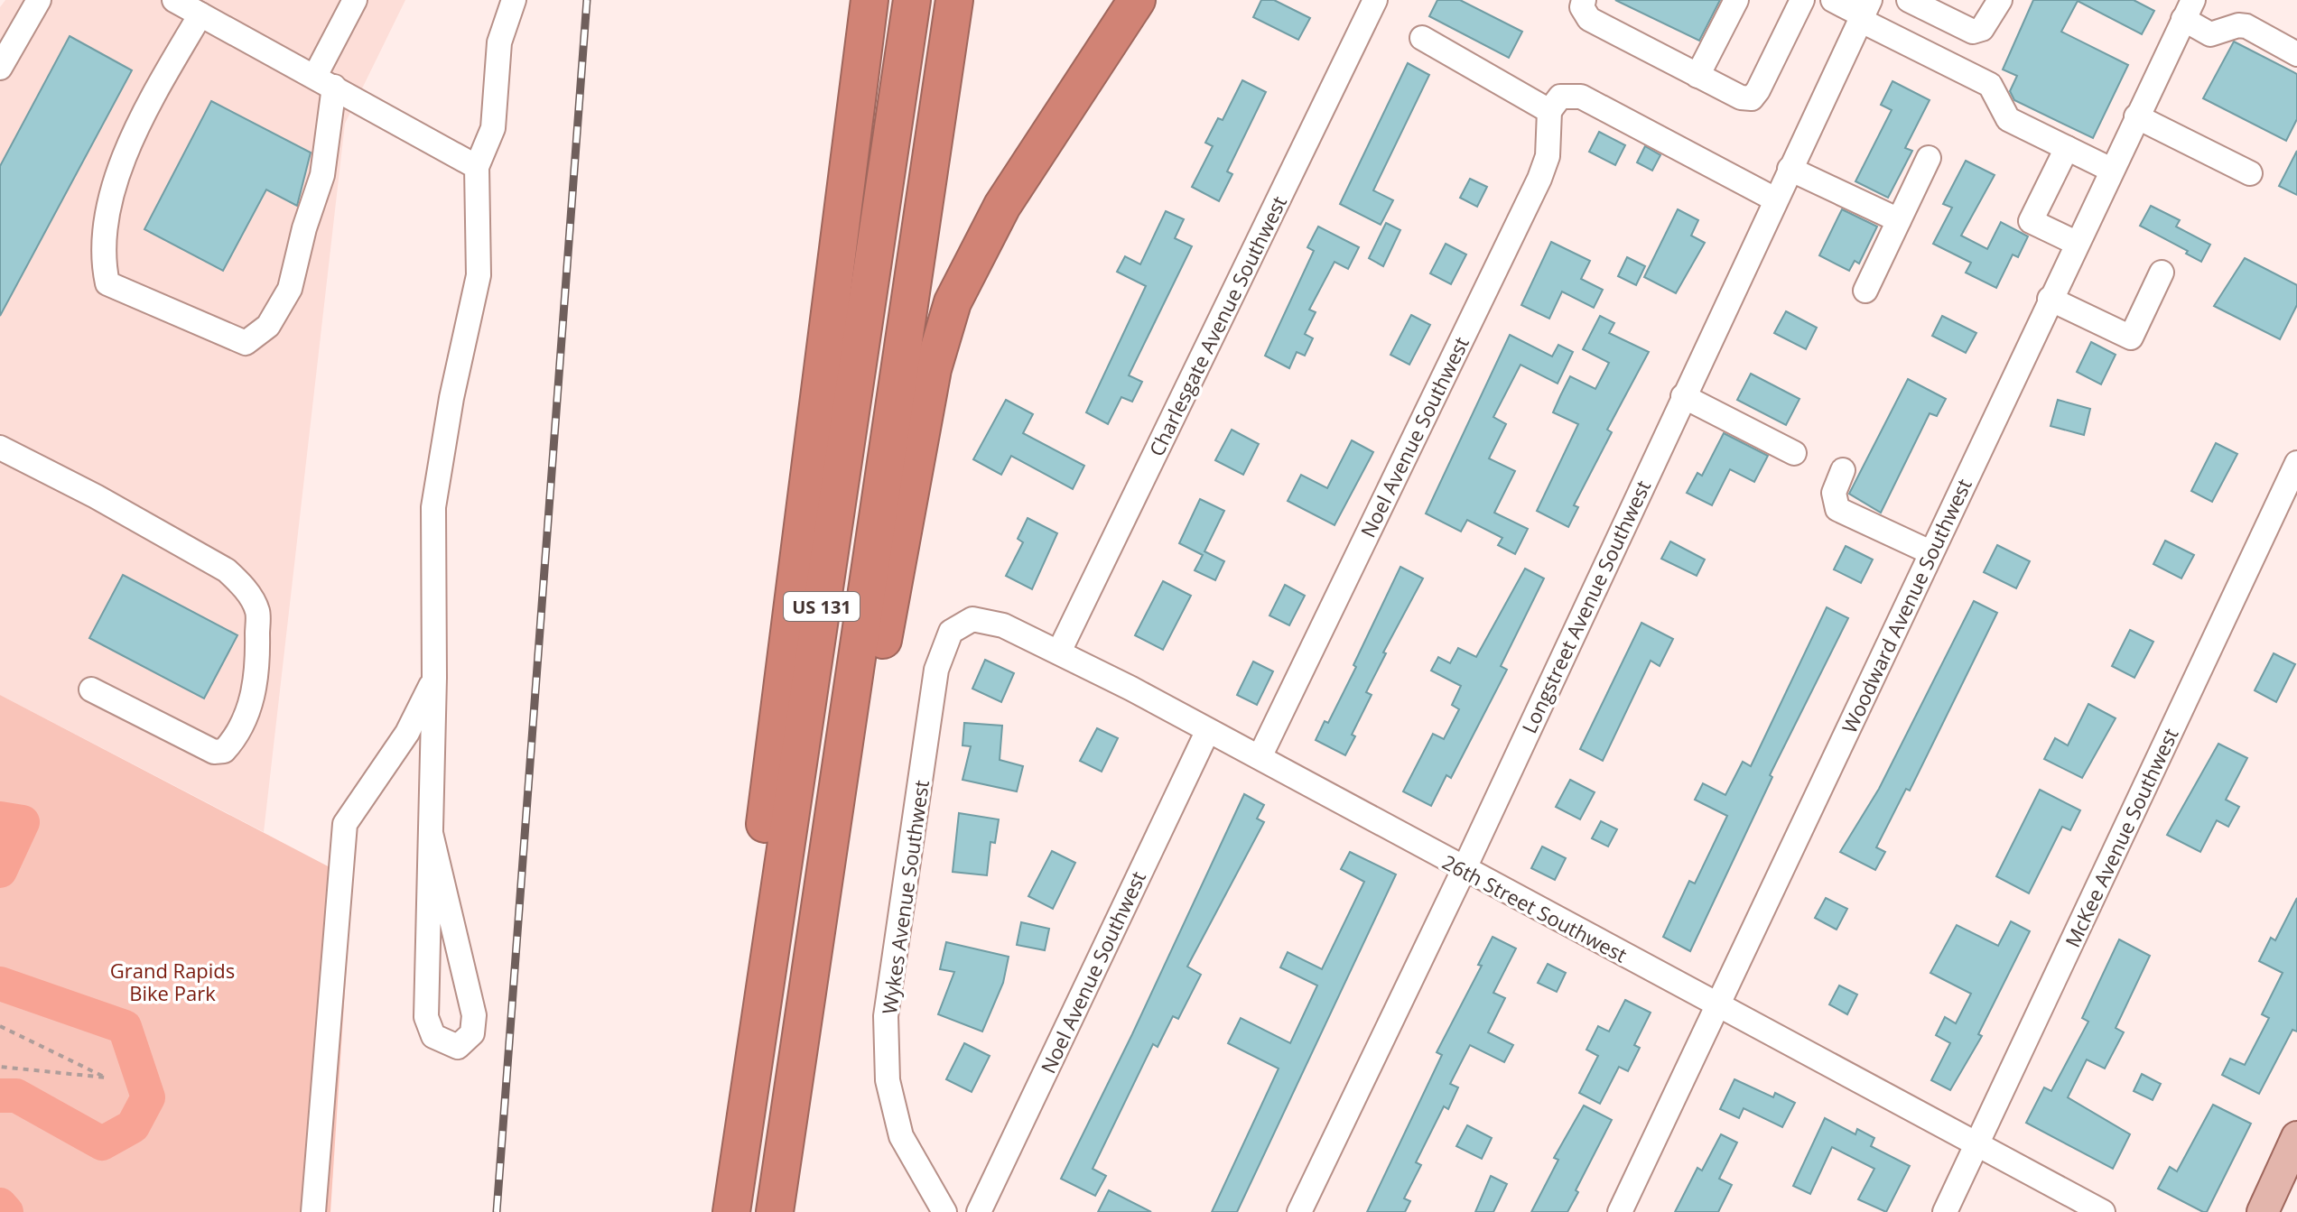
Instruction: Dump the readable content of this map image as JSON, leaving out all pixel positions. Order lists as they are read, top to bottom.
{
  "streets": {
    "highway": ["US 131"],
    "street": [
      "Charlesgate Avenue Southwest",
      "Noel Avenue Southwest",
      "Woodward Avenue Southwest",
      "Longstreet Avenue Southwest",
      "McKee Avenue Southwest",
      "Wykes Avenue Southwest",
      "26th Street Southwest"
    ]
  },
  "crossings": [
    ["Charlesgate Avenue Southwest", "26th Street Southwest"],
    ["Noel Avenue Southwest", "26th Street Southwest"],
    ["Woodward Avenue Southwest", "26th Street Southwest"],
    ["Longstreet Avenue Southwest", "26th Street Southwest"],
    ["McKee Avenue Southwest", "26th Street Southwest"],
    ["Wykes Avenue Southwest", "26th Street Southwest"]
  ],
  "parks": ["Grand Rapids Bike Park"]
}
